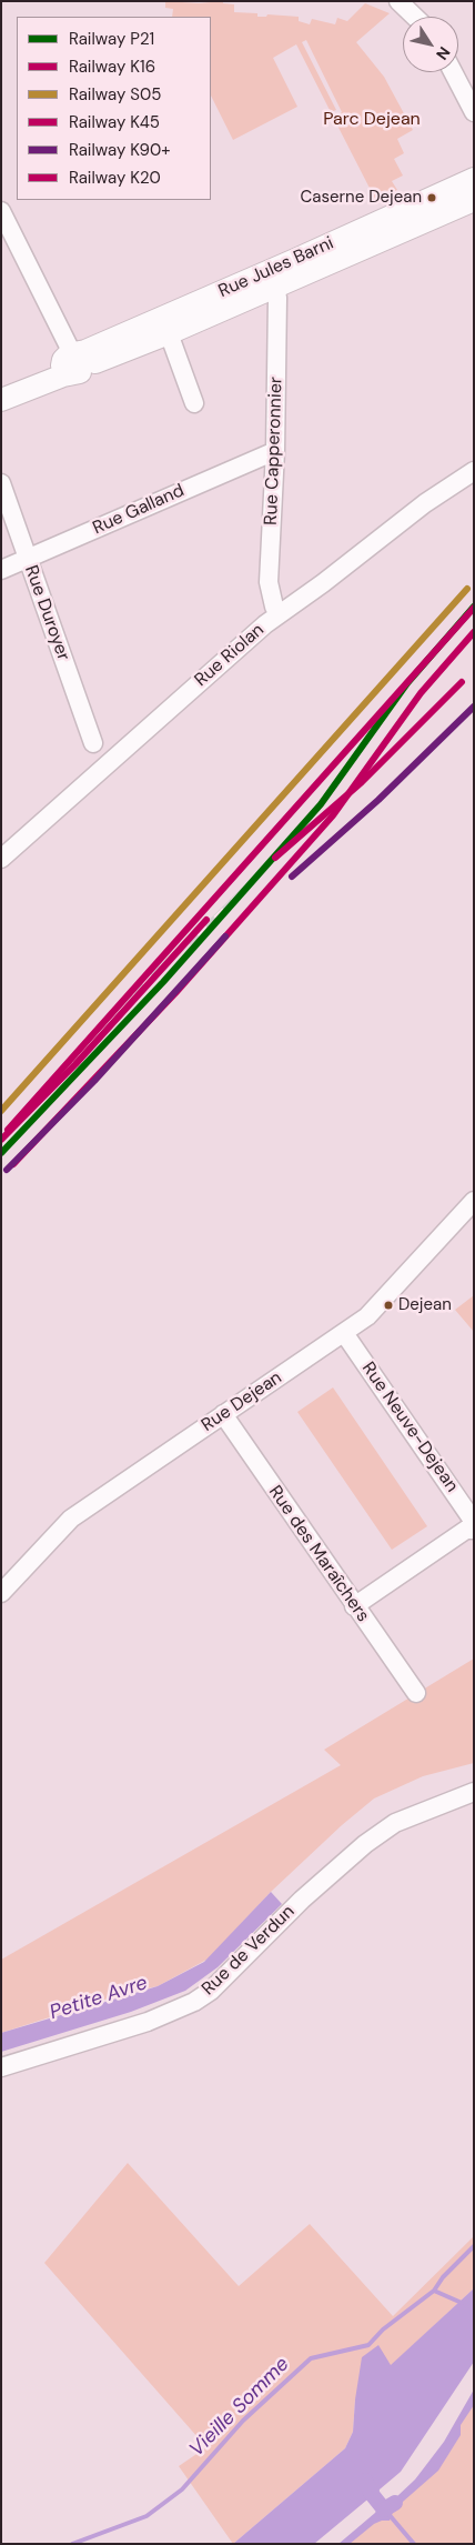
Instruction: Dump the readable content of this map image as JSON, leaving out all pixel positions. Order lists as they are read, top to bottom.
{
  "streets": {
    "main road": ["Rue Jules Barni"],
    "street": [
      "Rue Capperonnier",
      "Rue Galland",
      "Rue Duroyer",
      "Rue Riolan",
      "Rue Dejean",
      "Rue Neuve-Dejean",
      "Rue des Maraîchers",
      "Rue de Verdun"
    ]
  },
  "crossings": [
    ["Rue Jules Barni", "Rue Capperonnier"],
    ["Rue Capperonnier", "Rue Galland"],
    ["Rue Capperonnier", "Rue Riolan"],
    ["Rue Galland", "Rue Duroyer"],
    ["Rue Dejean", "Rue Neuve-Dejean"],
    ["Rue Dejean", "Rue des Maraîchers"]
  ],
  "water": ["Petite Avre", "Vieille Somme"],
  "parks": ["Parc Dejean"],
  "places": ["Caserne Dejean", "Dejean"],
  "lines": [
    "rail line S05",
    "rail line P21",
    "rail line K16",
    "rail line K45",
    "rail line K20",
    "rail line K90+"
  ],
  "legend": [
    "Railway P21",
    "Railway K16",
    "Railway S05",
    "Railway K45",
    "Railway K90+",
    "Railway K20"
  ],
  "north": "bottom right"
}
